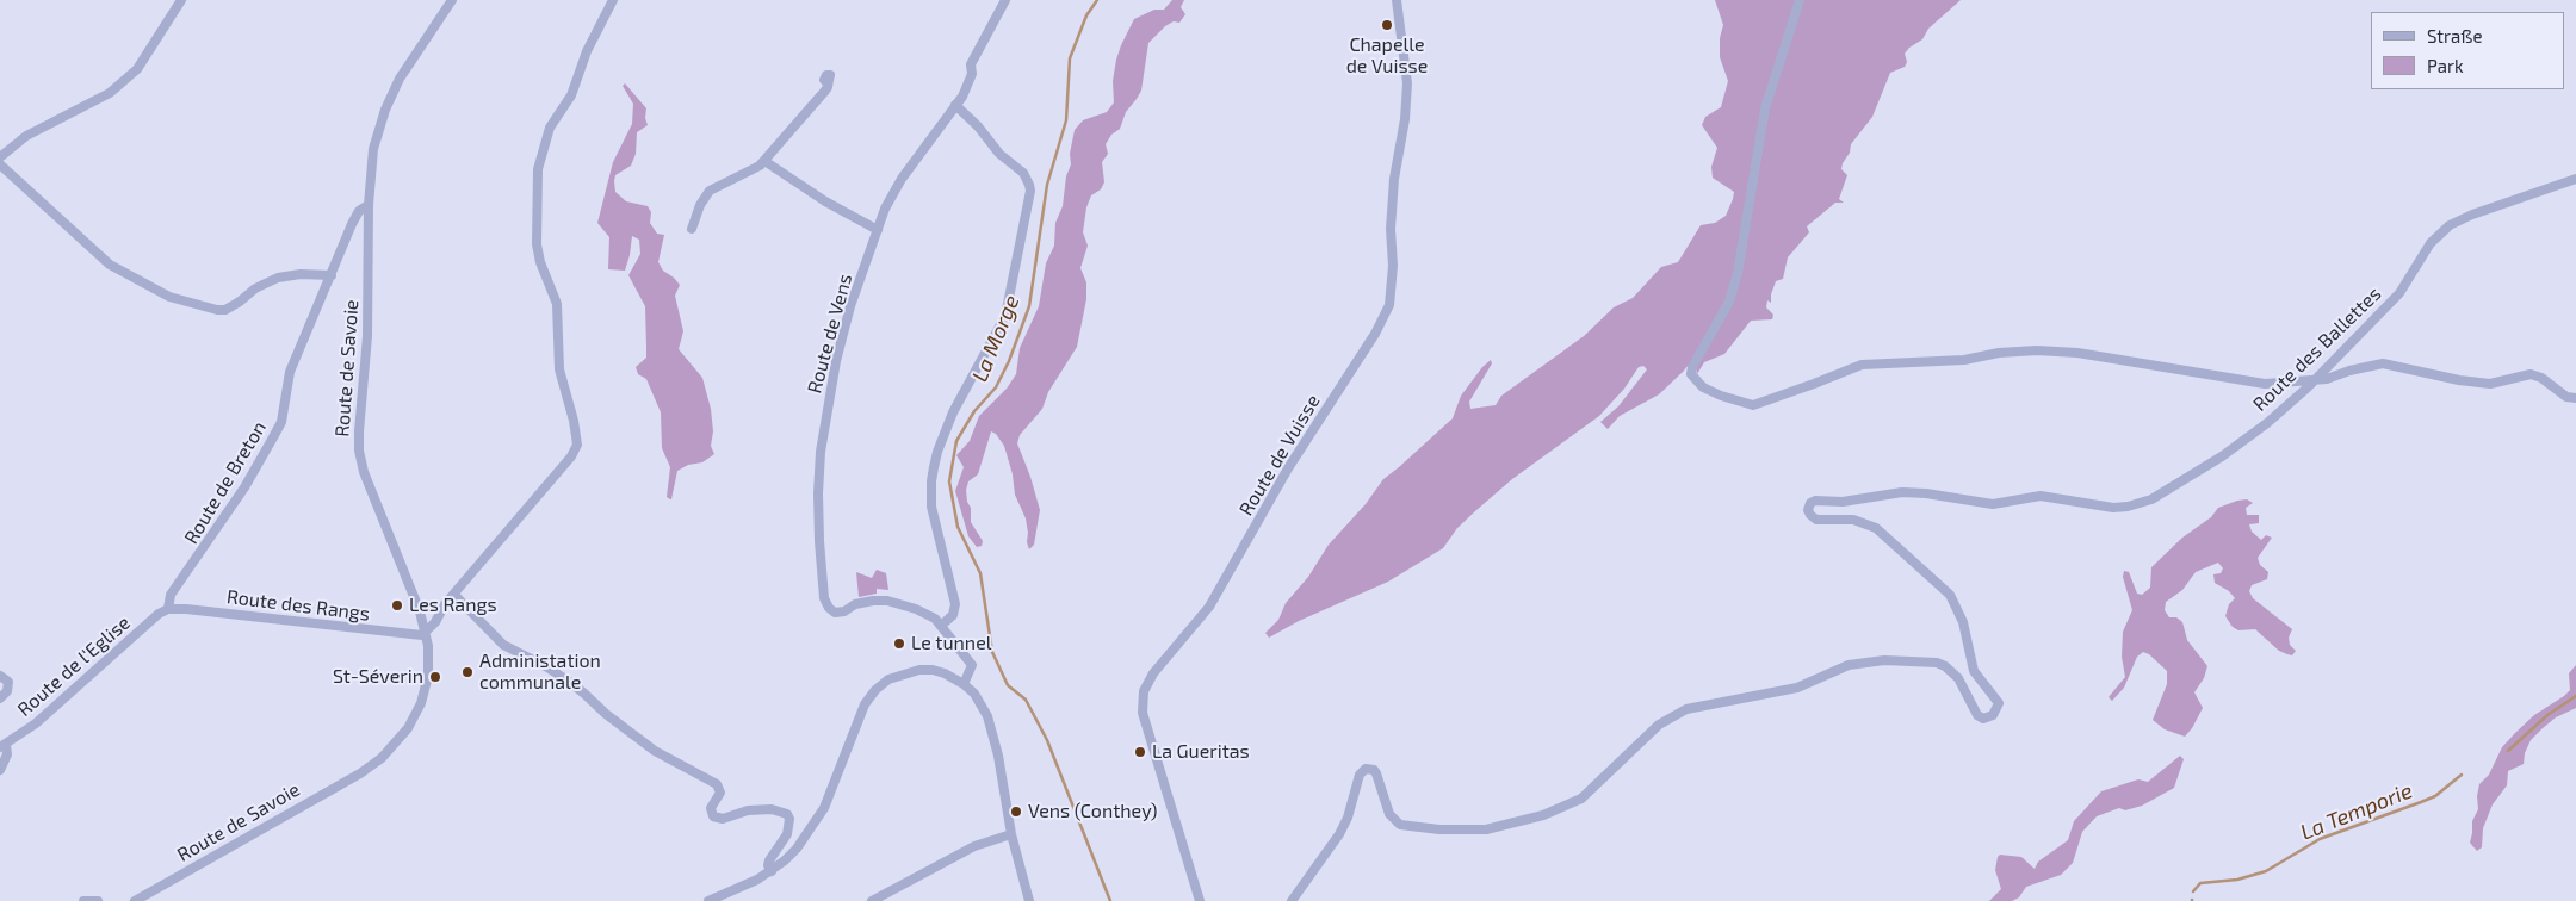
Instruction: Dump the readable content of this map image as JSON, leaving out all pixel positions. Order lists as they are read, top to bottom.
{
  "streets": {
    "street": [
      "Route de Vens",
      "Route des Ballettes",
      "Route de Savoie",
      "Route de Vuisse",
      "Route de Breton",
      "Route des Rangs",
      "Route de l'Eglise"
    ]
  },
  "crossings": [
    ["Route de Savoie", "Route de Breton"],
    ["Route de Savoie", "Route des Rangs"],
    ["Route de Breton", "Route des Rangs"],
    ["Route de Breton", "Route de l'Eglise"],
    ["Route des Rangs", "Route de l'Eglise"]
  ],
  "water": ["La Morge", "La Temporie"],
  "places": [
    "Chapelle de Vuisse",
    "Les Rangs",
    "Le tunnel",
    "Administation communale",
    "St-Séverin",
    "La Gueritas",
    "Vens (Conthey)"
  ],
  "legend": ["Straße", "Park"]
}
